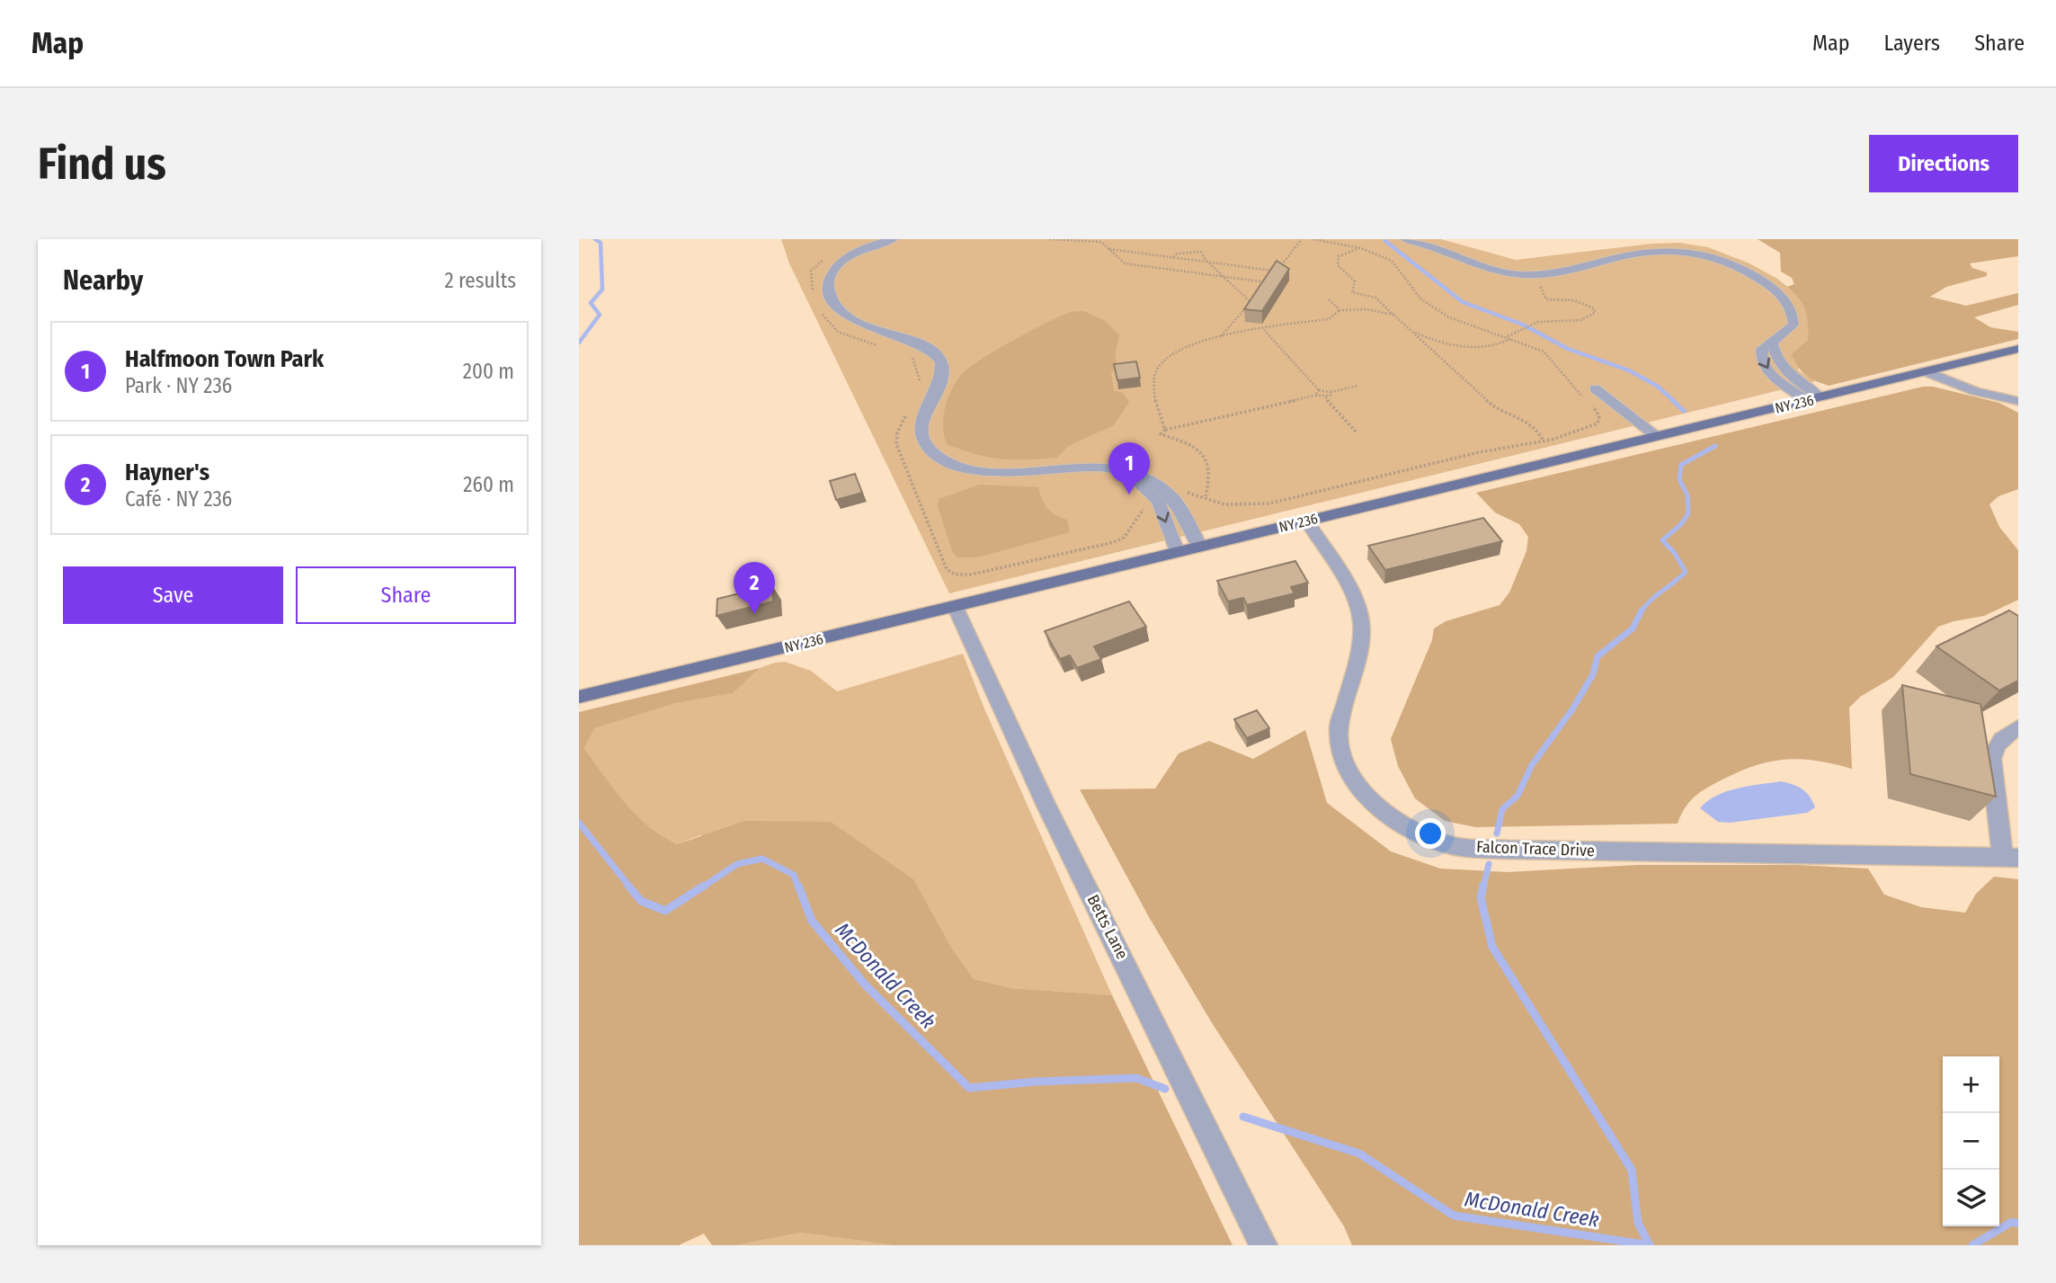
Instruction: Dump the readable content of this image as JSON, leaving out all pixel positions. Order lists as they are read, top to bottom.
{
  "streets": {
    "main road": ["NY 236"],
    "street": ["Falcon Trace Drive", "Betts Lane"]
  },
  "crossings": [
    ["NY 236", "Falcon Trace Drive"],
    ["NY 236", "Betts Lane"]
  ],
  "water": ["McDonald Creek"],
  "page": {
    "header": "Map",
    "nav": ["Map", "Layers", "Share"],
    "buttons": [
      "Directions",
      ["Save", "Share"]
    ],
    "title": "Find us",
    "heading": ["Nearby", "2 results"],
    "list": [
      {
        "mark": "1",
        "name": "Halfmoon Town Park",
        "note": "Park · NY 236",
        "value": "200 m"
      },
      {
        "mark": "2",
        "name": "Hayner's",
        "note": "Café · NY 236",
        "value": "260 m"
      }
    ],
    "pins": ["1", "2"],
    "map_buttons": ["+", "−"]
  }
}
